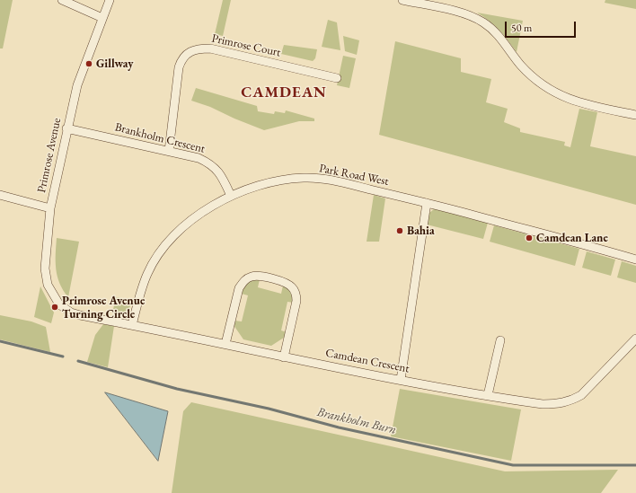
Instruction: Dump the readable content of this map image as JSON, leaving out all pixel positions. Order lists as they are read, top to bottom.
{
  "streets": {
    "street": [
      "Primrose Court",
      "Brankholm Crescent",
      "Primrose Avenue",
      "Park Road West",
      "Camdean Crescent"
    ]
  },
  "crossings": [
    ["Primrose Court", "Brankholm Crescent"],
    ["Brankholm Crescent", "Primrose Avenue"],
    ["Brankholm Crescent", "Park Road West"],
    ["Primrose Avenue", "Camdean Crescent"],
    ["Park Road West", "Camdean Crescent"]
  ],
  "districts": ["CAMDEAN"],
  "water": ["Brankholm Burn"],
  "places": [
    "Gillway",
    "Bahia",
    "Camdean Lane",
    "Primrose Avenue Turning Circle"
  ],
  "scale_bar": "50 m"
}
